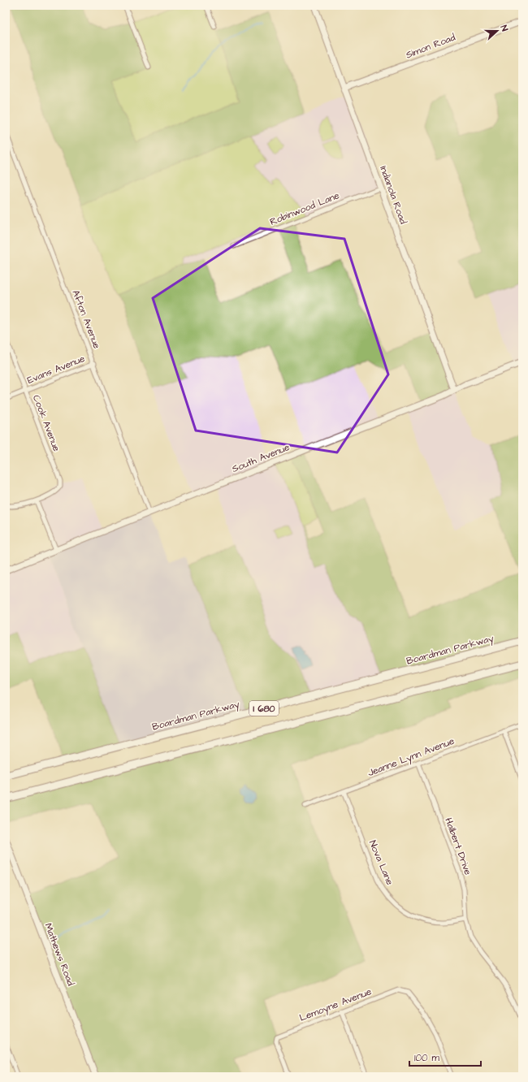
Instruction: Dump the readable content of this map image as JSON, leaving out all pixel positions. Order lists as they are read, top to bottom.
{
  "streets": {
    "highway": ["Boardman Parkway", "I 680"],
    "street": [
      "Simon Road",
      "Indianola Road",
      "Robinwood Lane",
      "Afton Avenue",
      "Evans Avenue",
      "Cook Avenue",
      "South Avenue",
      "Jeanne Lynn Avenue",
      "Halbert Drive",
      "Nova Lane",
      "Mathews Road",
      "Lemoyne Avenue"
    ]
  },
  "crossings": [
    ["Simon Road", "Indianola Road"],
    ["Indianola Road", "Robinwood Lane"],
    ["Indianola Road", "South Avenue"],
    ["Afton Avenue", "Evans Avenue"],
    ["Afton Avenue", "South Avenue"],
    ["Evans Avenue", "Cook Avenue"],
    ["Jeanne Lynn Avenue", "Halbert Drive"],
    ["Jeanne Lynn Avenue", "Nova Lane"],
    ["Halbert Drive", "Nova Lane"]
  ],
  "scale_bar": "100 m",
  "north": "right"
}
